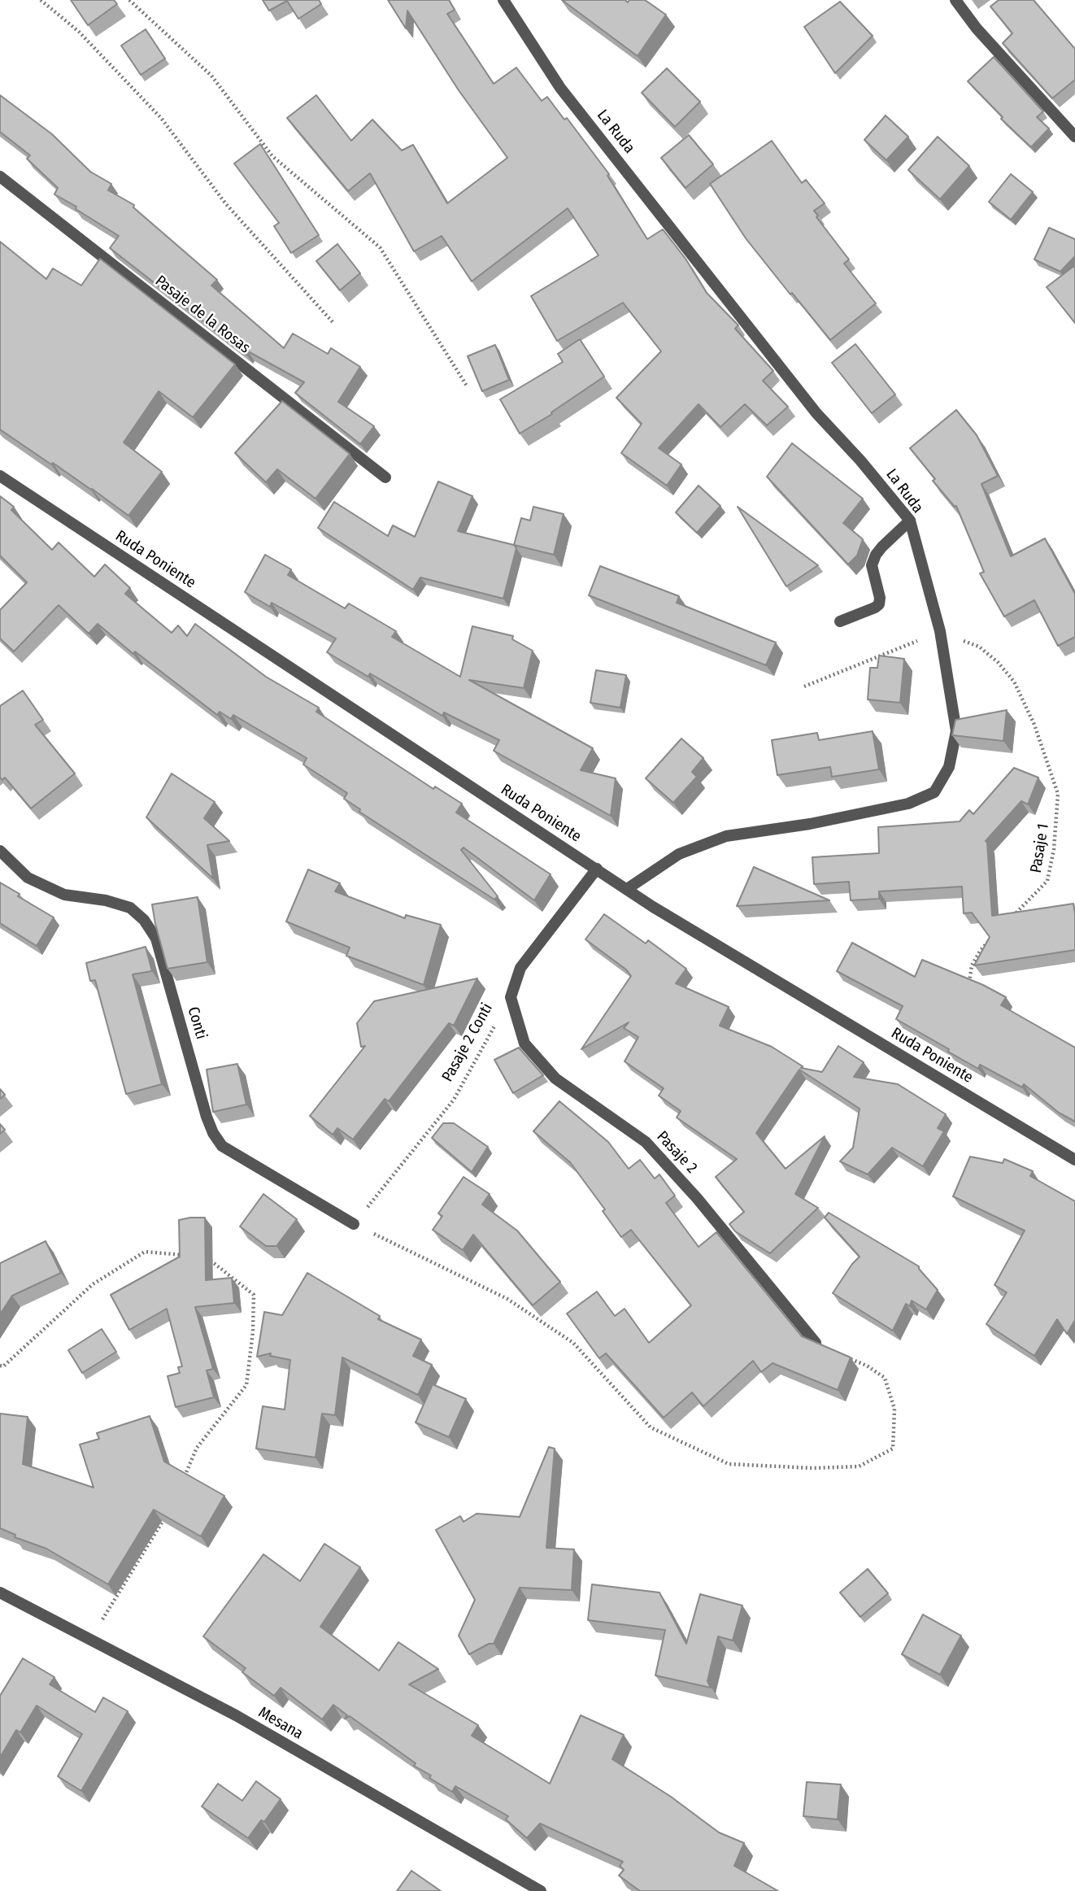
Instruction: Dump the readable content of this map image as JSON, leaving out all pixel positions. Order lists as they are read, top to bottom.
{
  "streets": {
    "street": [
      "La Ruda",
      "Pasaje de la Rosas",
      "Ruda Poniente",
      "Conti",
      "Pasaje 2 Conti",
      "Pasaje 2",
      "Mesana"
    ],
    "path": ["Pasaje 1"]
  },
  "crossings": [
    ["La Ruda", "Ruda Poniente"],
    ["Ruda Poniente", "Pasaje 2 Conti"],
    ["Conti", "Pasaje 2 Conti"],
    ["Pasaje 2 Conti", "Pasaje 2"]
  ]
}
